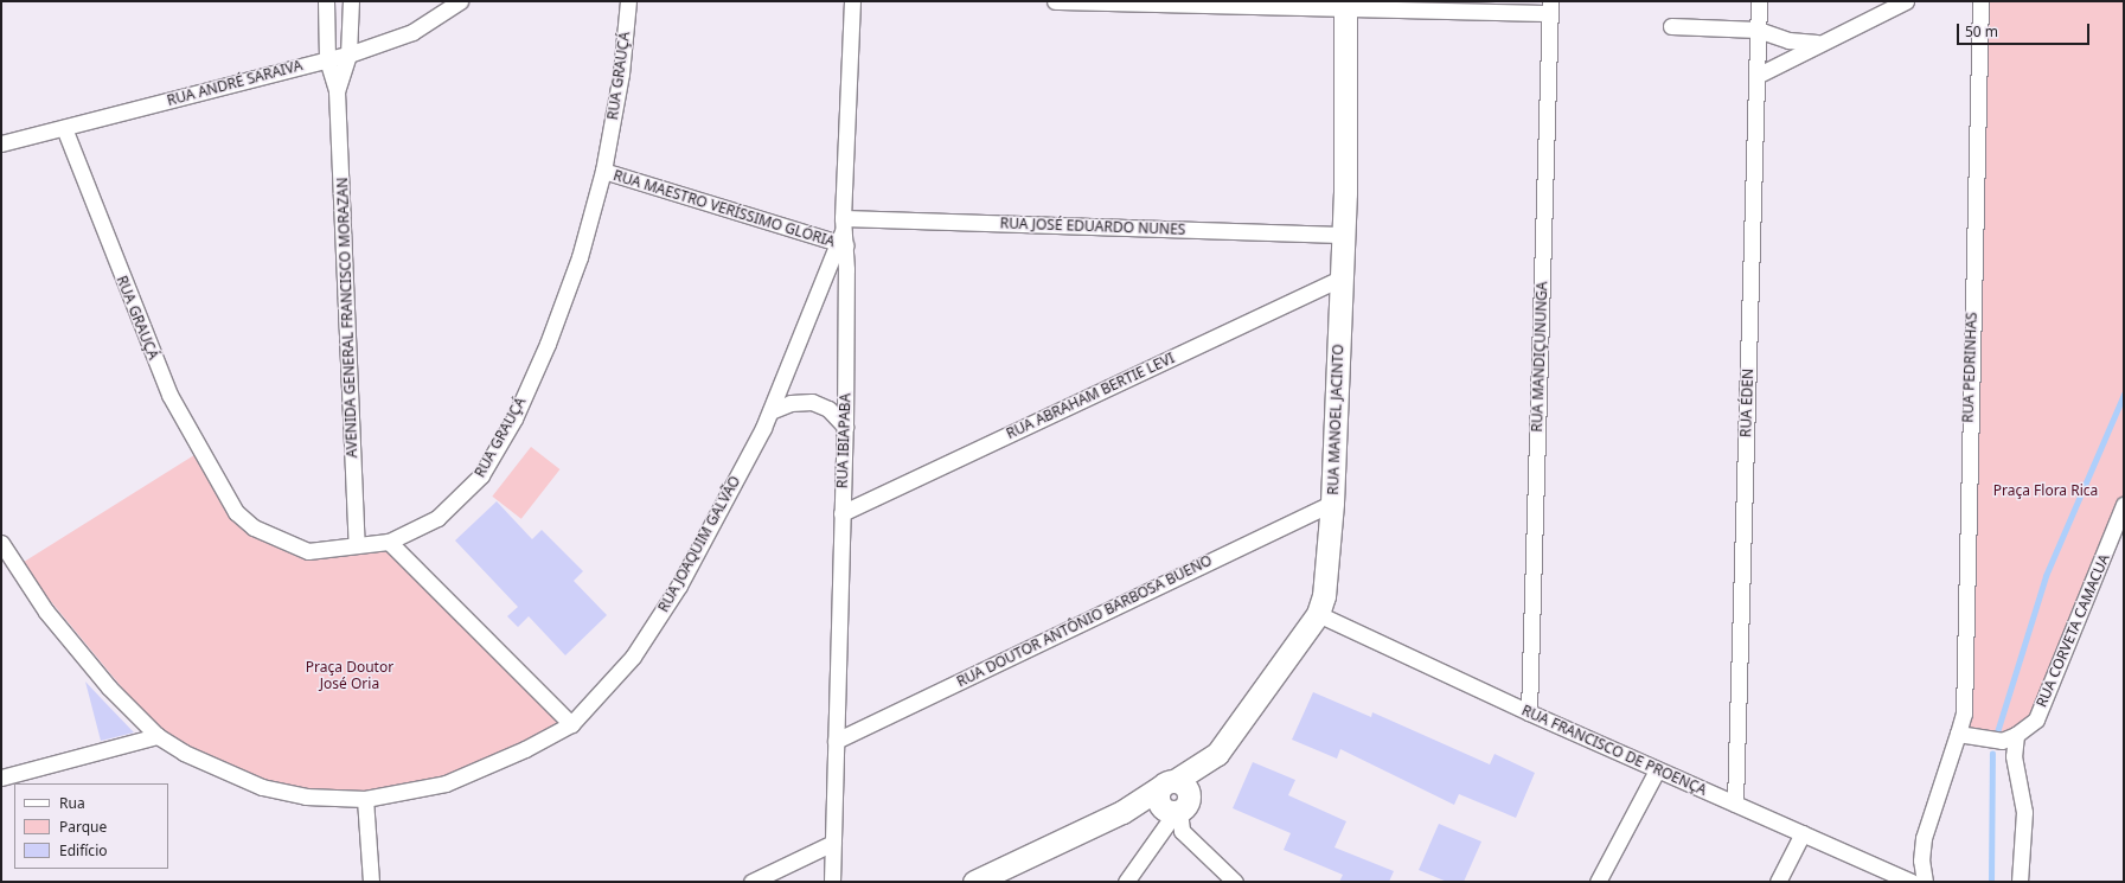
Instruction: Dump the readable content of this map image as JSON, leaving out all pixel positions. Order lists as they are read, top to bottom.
{
  "streets": {
    "street": [
      "RUA GRAUÇÁ",
      "RUA ANDRÉ SARAIVA",
      "RUA MAESTRO VERÍSSIMO GLÓRIA",
      "RUA JOSÉ EDUARDO NUNES",
      "AVENIDA GENERAL FRANCISCO MORAZAN",
      "RUA MANDIÇUNUNGA",
      "RUA PEDRINHAS",
      "RUA ABRAHAM BERTIE LEVI",
      "RUA ÉDEN",
      "RUA MANOEL JACINTO",
      "RUA IBIAPABA",
      "RUA JOAQUIM GALVÃO",
      "RUA DOUTOR ANTÔNIO BARBOSA BUENO",
      "RUA CORVETA CAMACUA",
      "RUA FRANCISCO DE PROENÇA"
    ]
  },
  "crossings": [
    ["RUA GRAUÇÁ", "RUA ANDRÉ SARAIVA"],
    ["RUA GRAUÇÁ", "RUA MAESTRO VERÍSSIMO GLÓRIA"],
    ["RUA GRAUÇÁ", "AVENIDA GENERAL FRANCISCO MORAZAN"],
    ["RUA ANDRÉ SARAIVA", "AVENIDA GENERAL FRANCISCO MORAZAN"],
    ["RUA MAESTRO VERÍSSIMO GLÓRIA", "RUA JOSÉ EDUARDO NUNES"],
    ["RUA MAESTRO VERÍSSIMO GLÓRIA", "RUA IBIAPABA"],
    ["RUA MAESTRO VERÍSSIMO GLÓRIA", "RUA JOAQUIM GALVÃO"],
    ["RUA JOSÉ EDUARDO NUNES", "RUA MANOEL JACINTO"],
    ["RUA JOSÉ EDUARDO NUNES", "RUA IBIAPABA"],
    ["RUA JOSÉ EDUARDO NUNES", "RUA JOAQUIM GALVÃO"],
    ["RUA MANDIÇUNUNGA", "RUA FRANCISCO DE PROENÇA"],
    ["RUA ABRAHAM BERTIE LEVI", "RUA MANOEL JACINTO"],
    ["RUA ABRAHAM BERTIE LEVI", "RUA IBIAPABA"],
    ["RUA ÉDEN", "RUA FRANCISCO DE PROENÇA"],
    ["RUA MANOEL JACINTO", "RUA DOUTOR ANTÔNIO BARBOSA BUENO"],
    ["RUA MANOEL JACINTO", "RUA FRANCISCO DE PROENÇA"],
    ["RUA IBIAPABA", "RUA JOAQUIM GALVÃO"],
    ["RUA IBIAPABA", "RUA DOUTOR ANTÔNIO BARBOSA BUENO"]
  ],
  "parks": ["Praça Flora Rica", "Praça Doutor José Oria"],
  "legend": ["Rua", "Parque", "Edifício"],
  "scale_bar": "50 m"
}
